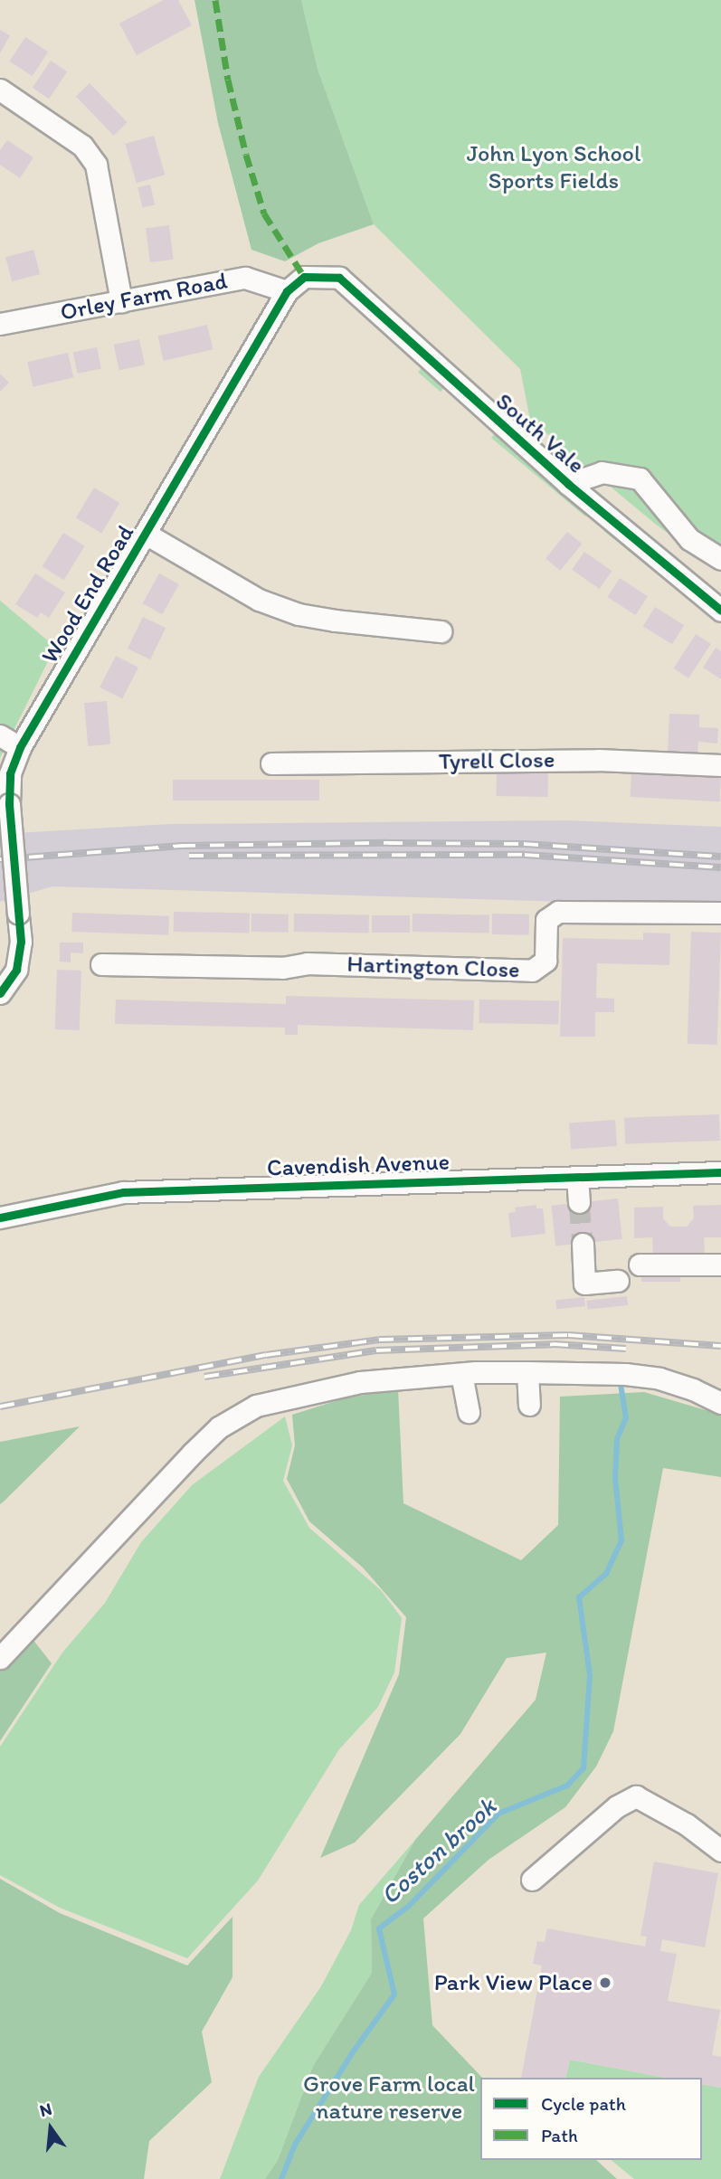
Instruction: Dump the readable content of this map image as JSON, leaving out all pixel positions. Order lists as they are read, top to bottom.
{
  "streets": {
    "street": [
      "Orley Farm Road",
      "South Vale",
      "Wood End Road",
      "Tyrell Close",
      "Hartington Close",
      "Cavendish Avenue"
    ]
  },
  "crossings": [
    ["Orley Farm Road", "South Vale"],
    ["Orley Farm Road", "Wood End Road"],
    ["South Vale", "Wood End Road"]
  ],
  "water": ["Coston brook"],
  "parks": ["John Lyon School Sports Fields", "Grove Farm local nature reserve"],
  "places": ["Park View Place"],
  "legend": ["Cycle path", "Path"],
  "north": "top"
}
